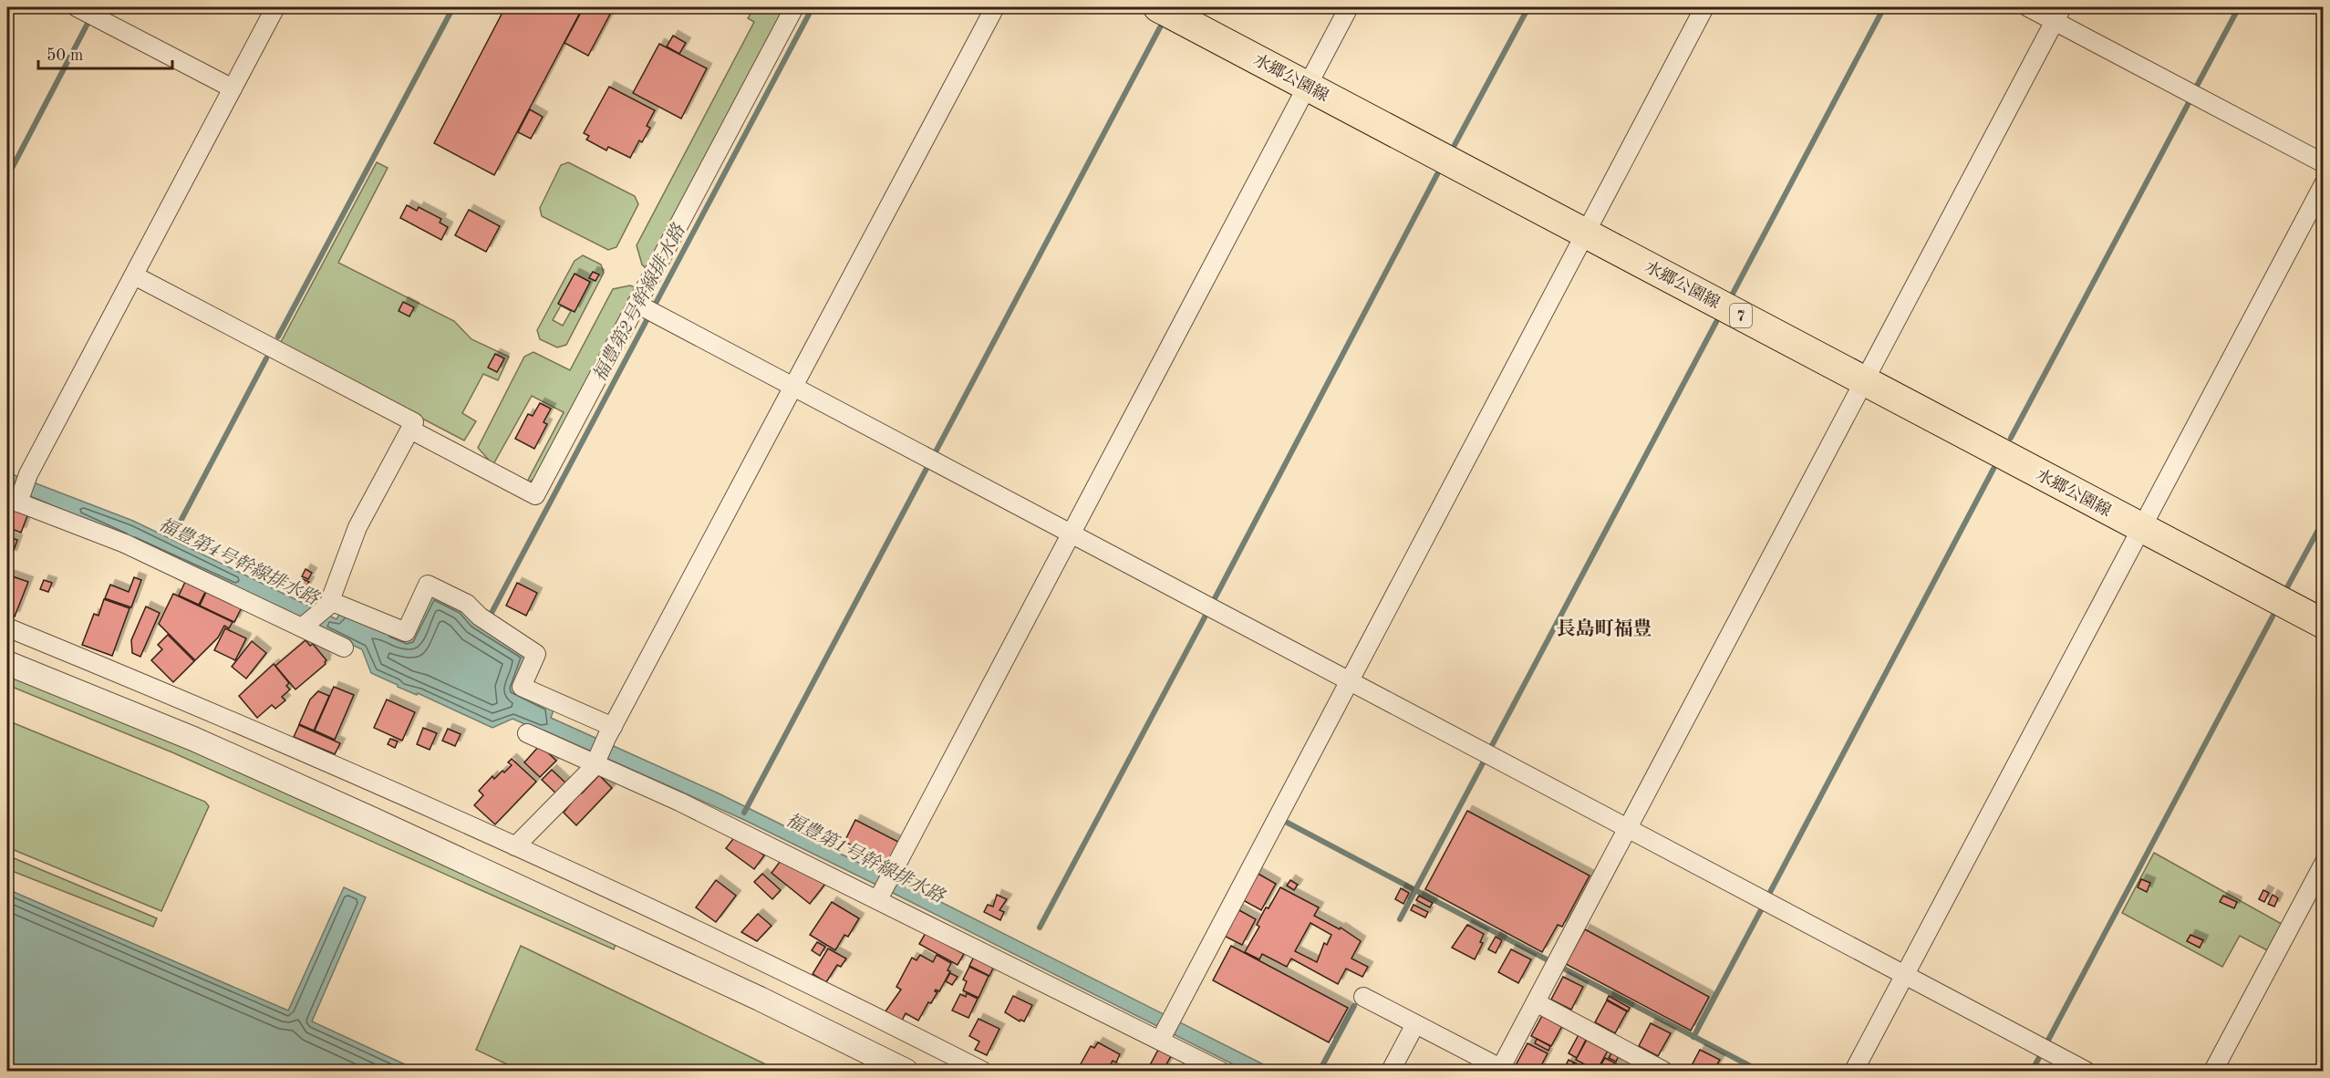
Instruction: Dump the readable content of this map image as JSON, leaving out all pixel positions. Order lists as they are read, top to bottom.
{
  "streets": {
    "main road": ["水郷公園線", "7"]
  },
  "districts": ["長島町福豊"],
  "water": ["福豊第2号幹線排水路", "福豊第4号幹線排水路", "福豊第1号幹線排水路"],
  "scale_bar": "50 m"
}
